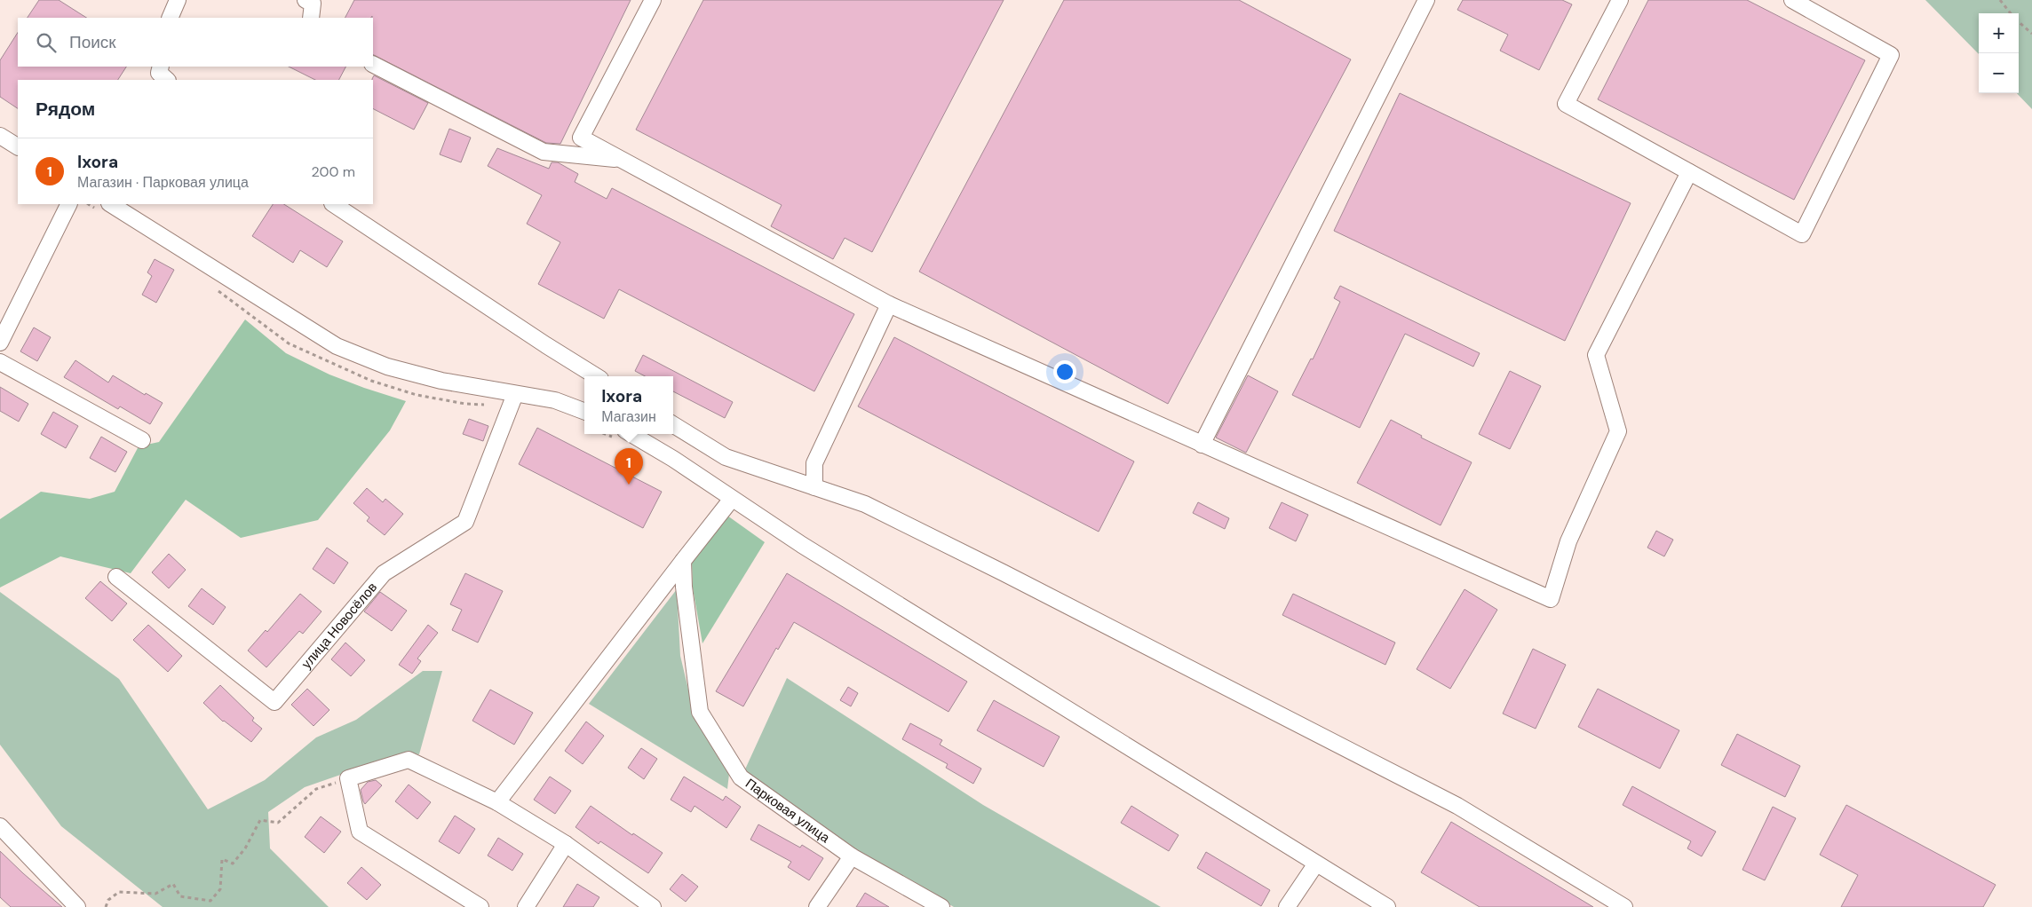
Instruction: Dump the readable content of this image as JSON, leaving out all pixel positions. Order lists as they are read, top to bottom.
{
  "streets": {
    "street": ["улица Новосёлов", "Парковая улица"]
  },
  "page": {
    "map_buttons": ["+", "−"],
    "search": "Поиск",
    "heading": "Рядом",
    "list": [
      {
        "mark": "1",
        "name": "Ixora",
        "note": "Магазин · Парковая улица",
        "value": "200 m"
      }
    ],
    "popup": ["Ixora", "Магазин"],
    "pins": "1"
  }
}
